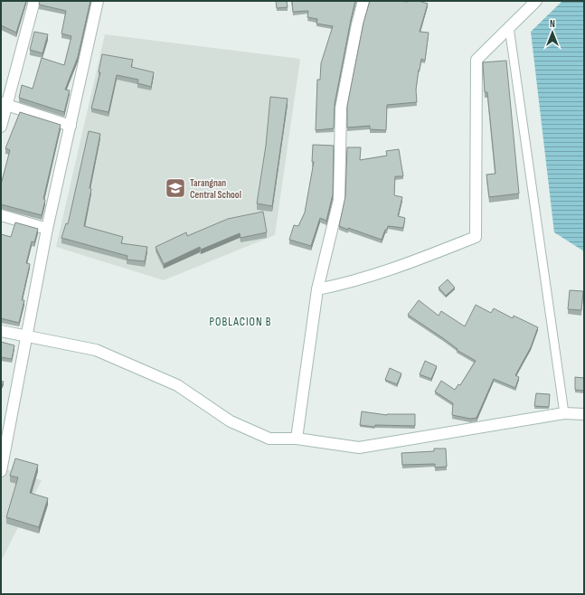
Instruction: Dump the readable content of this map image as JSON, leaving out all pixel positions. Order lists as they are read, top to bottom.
{
  "districts": ["POBLACION B"],
  "places": {
    "school or university": ["Tarangnan Central School"]
  },
  "north": "top"
}
